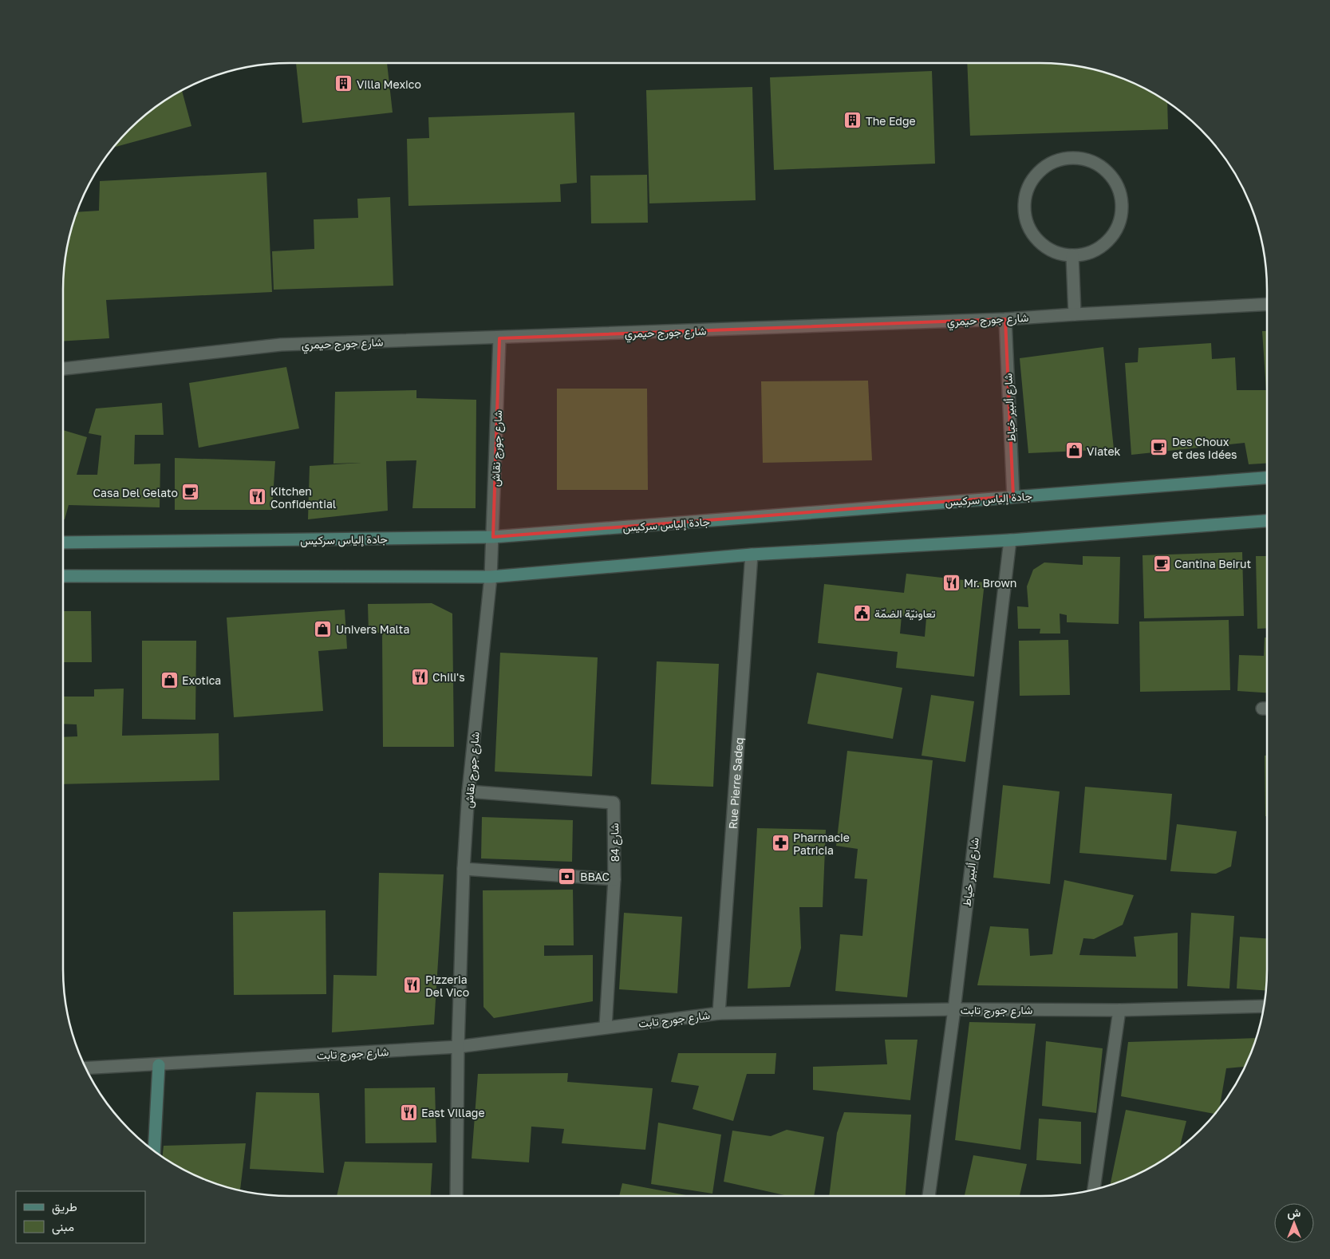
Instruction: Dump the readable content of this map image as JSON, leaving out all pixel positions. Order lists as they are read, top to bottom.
{
  "streets": {
    "main road": ["جادة إلياس سركيس"],
    "street": [
      "شارع جورج حيمري",
      "شارع ألبير خياط",
      "شارع جورج نقاش",
      "Rue Pierre Sadeq",
      "شارع 84",
      "شارع جورج تابت"
    ]
  },
  "crossings": [
    ["شارع جورج حيمري", "شارع ألبير خياط"],
    ["شارع جورج حيمري", "شارع جورج نقاش"],
    ["شارع ألبير خياط", "جادة إلياس سركيس"],
    ["شارع ألبير خياط", "شارع جورج تابت"],
    ["شارع جورج نقاش", "جادة إلياس سركيس"],
    ["شارع جورج نقاش", "شارع 84"],
    ["شارع جورج نقاش", "شارع جورج تابت"],
    ["Rue Pierre Sadeq", "شارع جورج تابت"],
    ["شارع 84", "شارع جورج تابت"]
  ],
  "places": {
    "building": ["Villa Mexico", "The Edge"],
    "cafe": ["Des Choux et des Idées", "Casa Del Gelato", "Cantina Beirut"],
    "shop": ["Viatek", "Univers Malta", "Exotica"],
    "restaurant": [
      "Kitchen Confidential",
      "Mr. Brown",
      "Chili's",
      "Pizzeria Del Vico",
      "East Village"
    ],
    "public building": ["تعاونيّة الضمّة"],
    "pharmacy": ["Pharmacie Patricia"],
    "bank": ["BBAC"]
  },
  "legend": ["طريق", "مبنى"],
  "north": "top"
}
